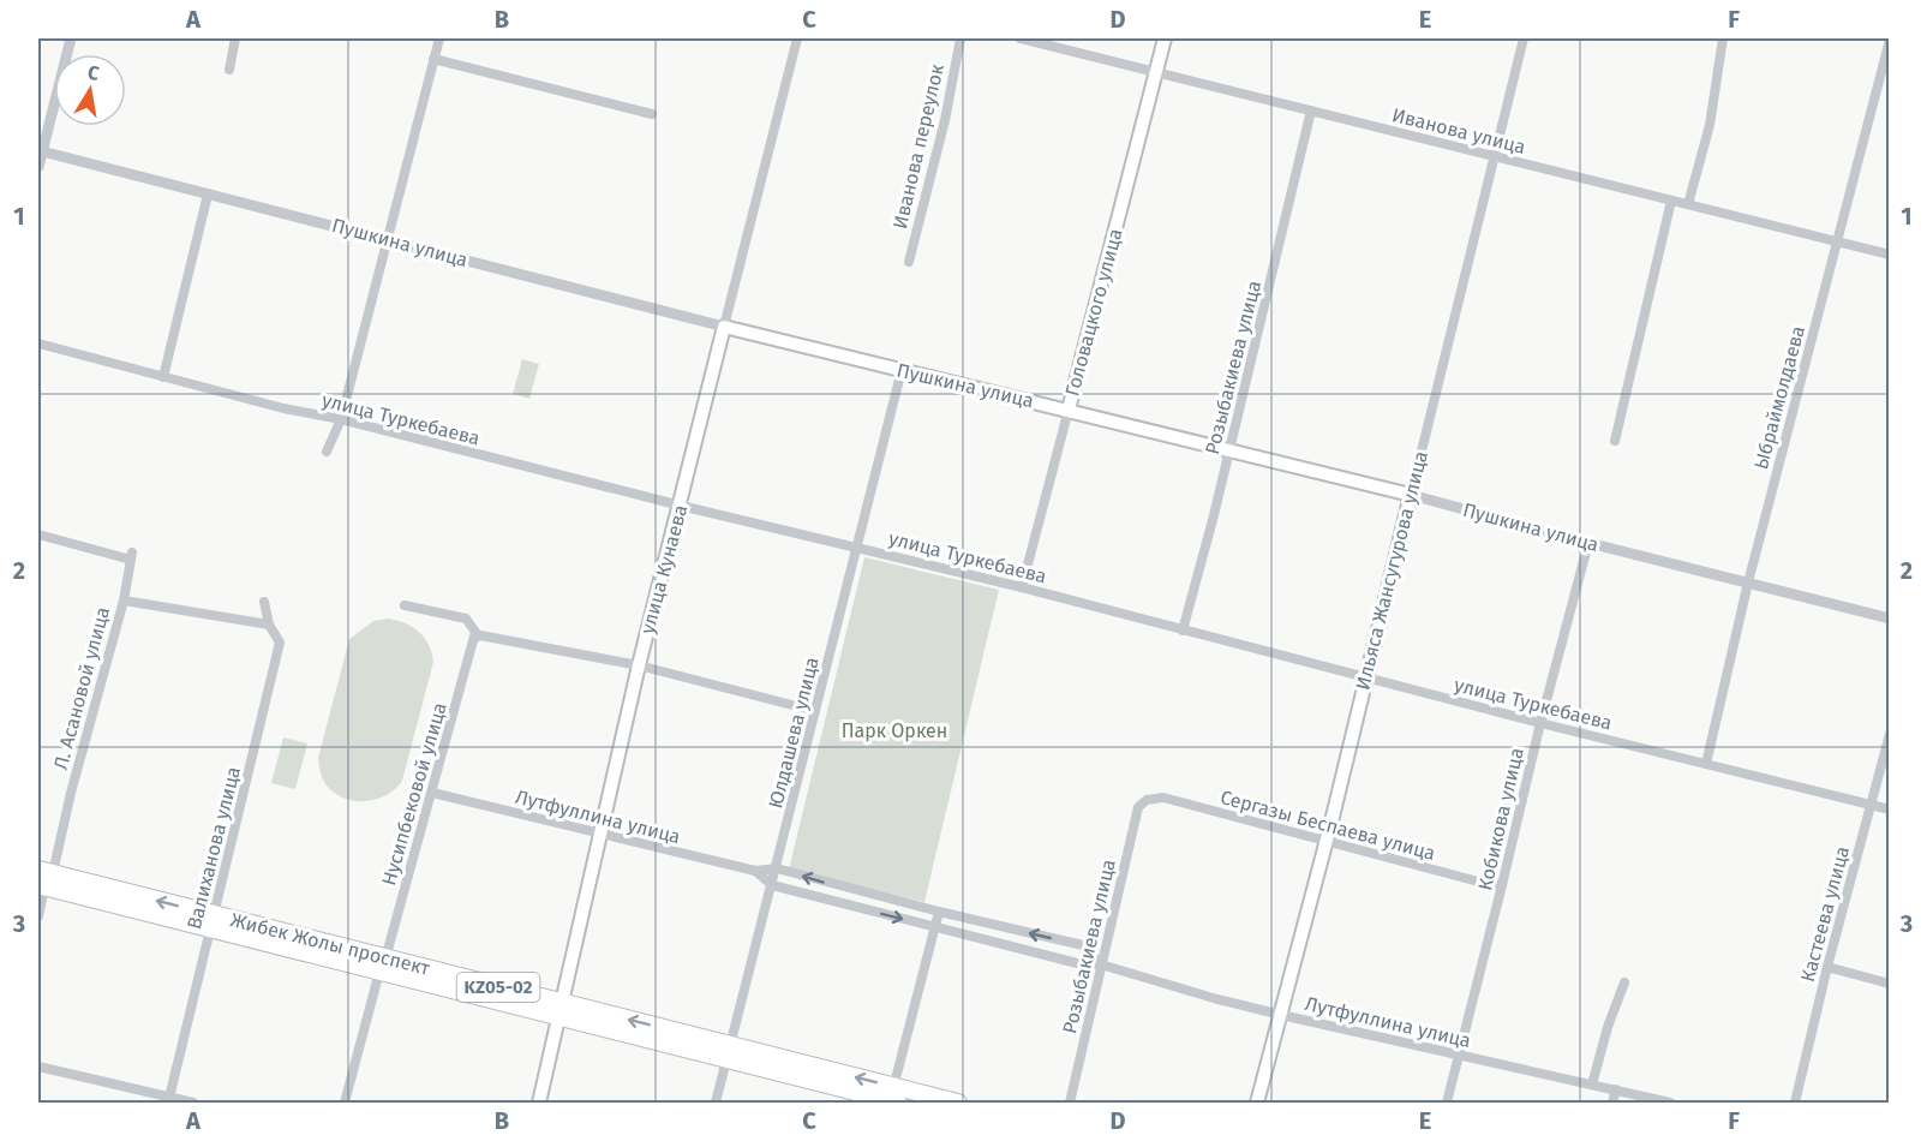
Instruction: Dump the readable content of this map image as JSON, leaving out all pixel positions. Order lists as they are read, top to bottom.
{
  "streets": {
    "highway": ["Жибек Жолы проспект", "KZ05-02"],
    "main road": [
      "Пушкина улица",
      "Головацкого улица",
      "улица Кунаева",
      "Ильяса Жансугурова улица"
    ],
    "street": [
      "Иванова улица",
      "Иванова переулок",
      "Розыбакиева улица",
      "Ыбраймолдаева",
      "улица Туркебаева",
      "Л. Асановой улица",
      "Юлдашева улица",
      "Нусипбековой улица",
      "Лутфуллина улица",
      "Кобикова улица",
      "Сергазы Беспаева улица",
      "Валиханова улица",
      "Кастеева улица"
    ]
  },
  "crossings": [
    ["Иванова улица", "Головацкого улица"],
    ["Иванова улица", "Розыбакиева улица"],
    ["Иванова улица", "Ыбраймолдаева"],
    ["Иванова улица", "Ильяса Жансугурова улица"],
    ["Пушкина улица", "Головацкого улица"],
    ["Пушкина улица", "Розыбакиева улица"],
    ["Пушкина улица", "Ыбраймолдаева"],
    ["Пушкина улица", "улица Кунаева"],
    ["Пушкина улица", "Ильяса Жансугурова улица"],
    ["Пушкина улица", "Юлдашева улица"],
    ["Пушкина улица", "Кобикова улица"],
    ["Головацкого улица", "улица Туркебаева"],
    ["Розыбакиева улица", "улица Туркебаева"],
    ["Розыбакиева улица", "Лутфуллина улица"],
    ["Розыбакиева улица", "Сергазы Беспаева улица"],
    ["Ыбраймолдаева", "улица Туркебаева"],
    ["улица Туркебаева", "улица Кунаева"],
    ["улица Туркебаева", "Ильяса Жансугурова улица"],
    ["улица Туркебаева", "Юлдашева улица"],
    ["улица Туркебаева", "Кобикова улица"],
    ["улица Туркебаева", "Кастеева улица"],
    ["улица Кунаева", "Лутфуллина улица"],
    ["улица Кунаева", "Жибек Жолы проспект"],
    ["Ильяса Жансугурова улица", "Лутфуллина улица"],
    ["Ильяса Жансугурова улица", "Сергазы Беспаева улица"],
    ["Л. Асановой улица", "Жибек Жолы проспект"],
    ["Юлдашева улица", "Лутфуллина улица"],
    ["Юлдашева улица", "Жибек Жолы проспект"],
    ["Нусипбековой улица", "Лутфуллина улица"],
    ["Нусипбековой улица", "Жибек Жолы проспект"],
    ["Лутфуллина улица", "Кобикова улица"],
    ["Кобикова улица", "Сергазы Беспаева улица"],
    ["Валиханова улица", "Жибек Жолы проспект"]
  ],
  "parks": ["Парк Оркен"],
  "north": "top",
  "grid": {
    "columns": [
      "A",
      "B",
      "C",
      "D",
      "E",
      "F"
    ],
    "rows": ["1", "2", "3"]
  }
}
